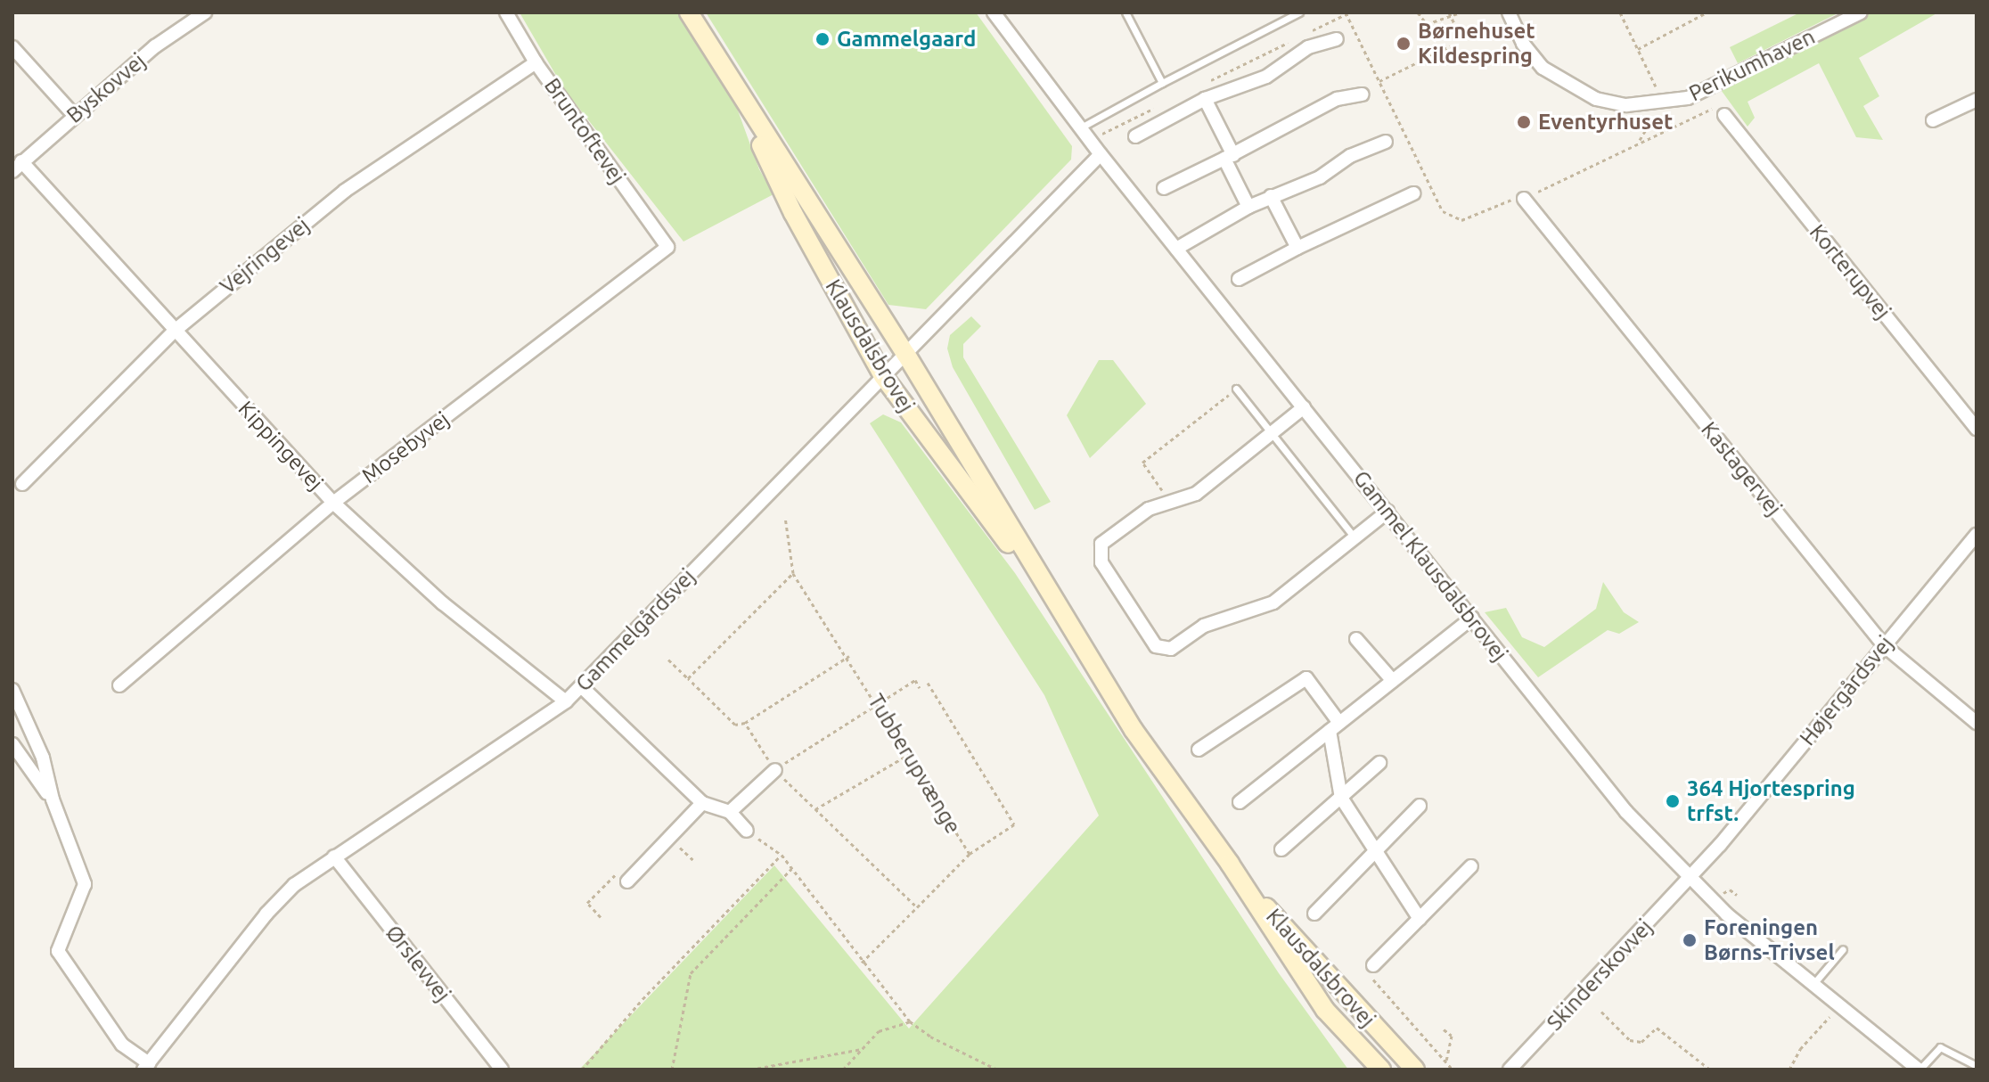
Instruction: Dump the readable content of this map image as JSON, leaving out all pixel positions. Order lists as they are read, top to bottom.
{
  "streets": {
    "street": [
      "Perikumhaven",
      "Byskovvej",
      "Bruntoftevej",
      "Vejringevej",
      "Korterupvej",
      "Klausdalsbrovej",
      "Kippingevej",
      "Mosebyvej",
      "Kastagervej",
      "Gammel Klausdalsbrovej",
      "Gammelgårdsvej",
      "Højergårdsvej",
      "Ørslevvej",
      "Skinderskovvej"
    ],
    "path": ["Tubberupvænge"]
  },
  "crossings": [
    ["Byskovvej", "Kippingevej"],
    ["Bruntoftevej", "Vejringevej"],
    ["Bruntoftevej", "Mosebyvej"],
    ["Vejringevej", "Kippingevej"],
    ["Klausdalsbrovej", "Gammelgårdsvej"],
    ["Kippingevej", "Mosebyvej"],
    ["Kippingevej", "Gammelgårdsvej"],
    ["Kastagervej", "Højergårdsvej"],
    ["Gammel Klausdalsbrovej", "Gammelgårdsvej"],
    ["Gammel Klausdalsbrovej", "Højergårdsvej"],
    ["Gammel Klausdalsbrovej", "Skinderskovvej"],
    ["Gammelgårdsvej", "Ørslevvej"],
    ["Højergårdsvej", "Skinderskovvej"]
  ],
  "places": [
    "Gammelgaard",
    "Børnehuset Kildespring",
    "Eventyrhuset",
    "364 Hjortespring trfst.",
    "Foreningen Børns-Trivsel"
  ]
}
